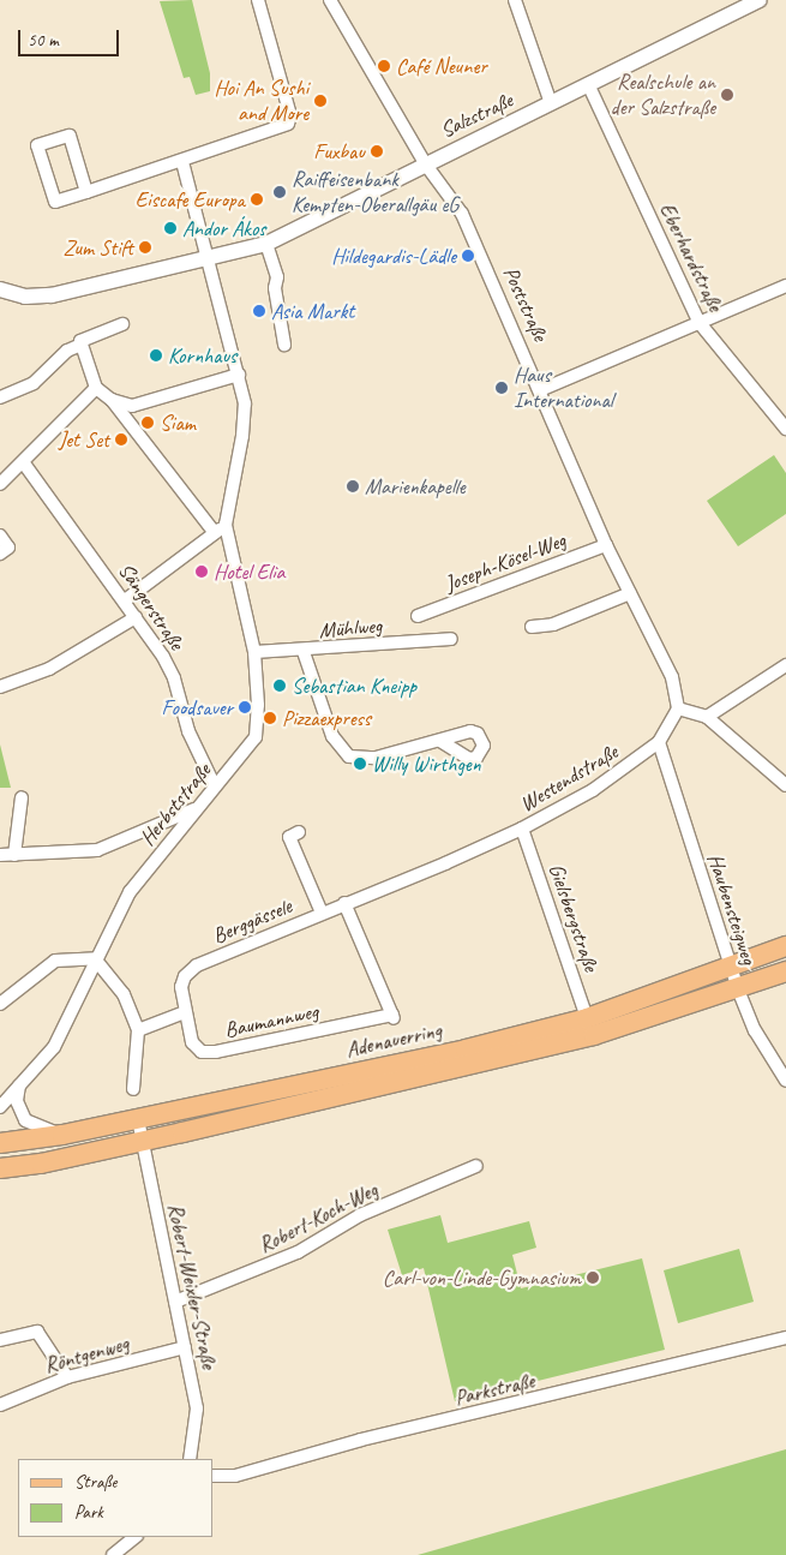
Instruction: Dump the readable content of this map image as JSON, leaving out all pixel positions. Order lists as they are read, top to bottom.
{
  "streets": {
    "main road": ["Adenauerring"],
    "street": [
      "Salzstraße",
      "Eberhardstraße",
      "Poststraße",
      "Joseph-Kösel-Weg",
      "Sängerstraße",
      "Mühlweg",
      "Westendstraße",
      "Herbststraße",
      "Haubensteigweg",
      "Gielsbergstraße",
      "Berggässele",
      "Baumannweg",
      "Robert-Koch-Weg",
      "Robert-Weixler-Straße",
      "Röntgenweg",
      "Parkstraße"
    ]
  },
  "crossings": [
    ["Salzstraße", "Eberhardstraße"],
    ["Salzstraße", "Poststraße"],
    ["Poststraße", "Joseph-Kösel-Weg"],
    ["Poststraße", "Westendstraße"],
    ["Sängerstraße", "Herbststraße"],
    ["Mühlweg", "Herbststraße"],
    ["Westendstraße", "Haubensteigweg"],
    ["Westendstraße", "Gielsbergstraße"],
    ["Westendstraße", "Berggässele"],
    ["Westendstraße", "Baumannweg"],
    ["Haubensteigweg", "Adenauerring"],
    ["Gielsbergstraße", "Adenauerring"],
    ["Berggässele", "Baumannweg"],
    ["Adenauerring", "Robert-Weixler-Straße"],
    ["Robert-Koch-Weg", "Robert-Weixler-Straße"],
    ["Robert-Weixler-Straße", "Röntgenweg"]
  ],
  "places": [
    "Café Neuner",
    "Realschule an der Salzstraße",
    "Hoi An Sushi and More",
    "Fuxbau",
    "Raiffeisenbank Kempten-Oberallgäu eG",
    "Eiscafe Europa",
    "Andor Ákos",
    "Zum Stift",
    "Hildegardis-Lädle",
    "Asia Markt",
    "Kornhaus",
    "Haus International",
    "Siam",
    "Jet Set",
    "Marienkapelle",
    "Hotel Elia",
    "Sebastian Kneipp",
    "Foodsaver",
    "Pizzaexpress",
    "Willy Wirthgen",
    "Carl-von-Linde-Gymnasium"
  ],
  "legend": ["Straße", "Park"],
  "scale_bar": "50 m"
}
